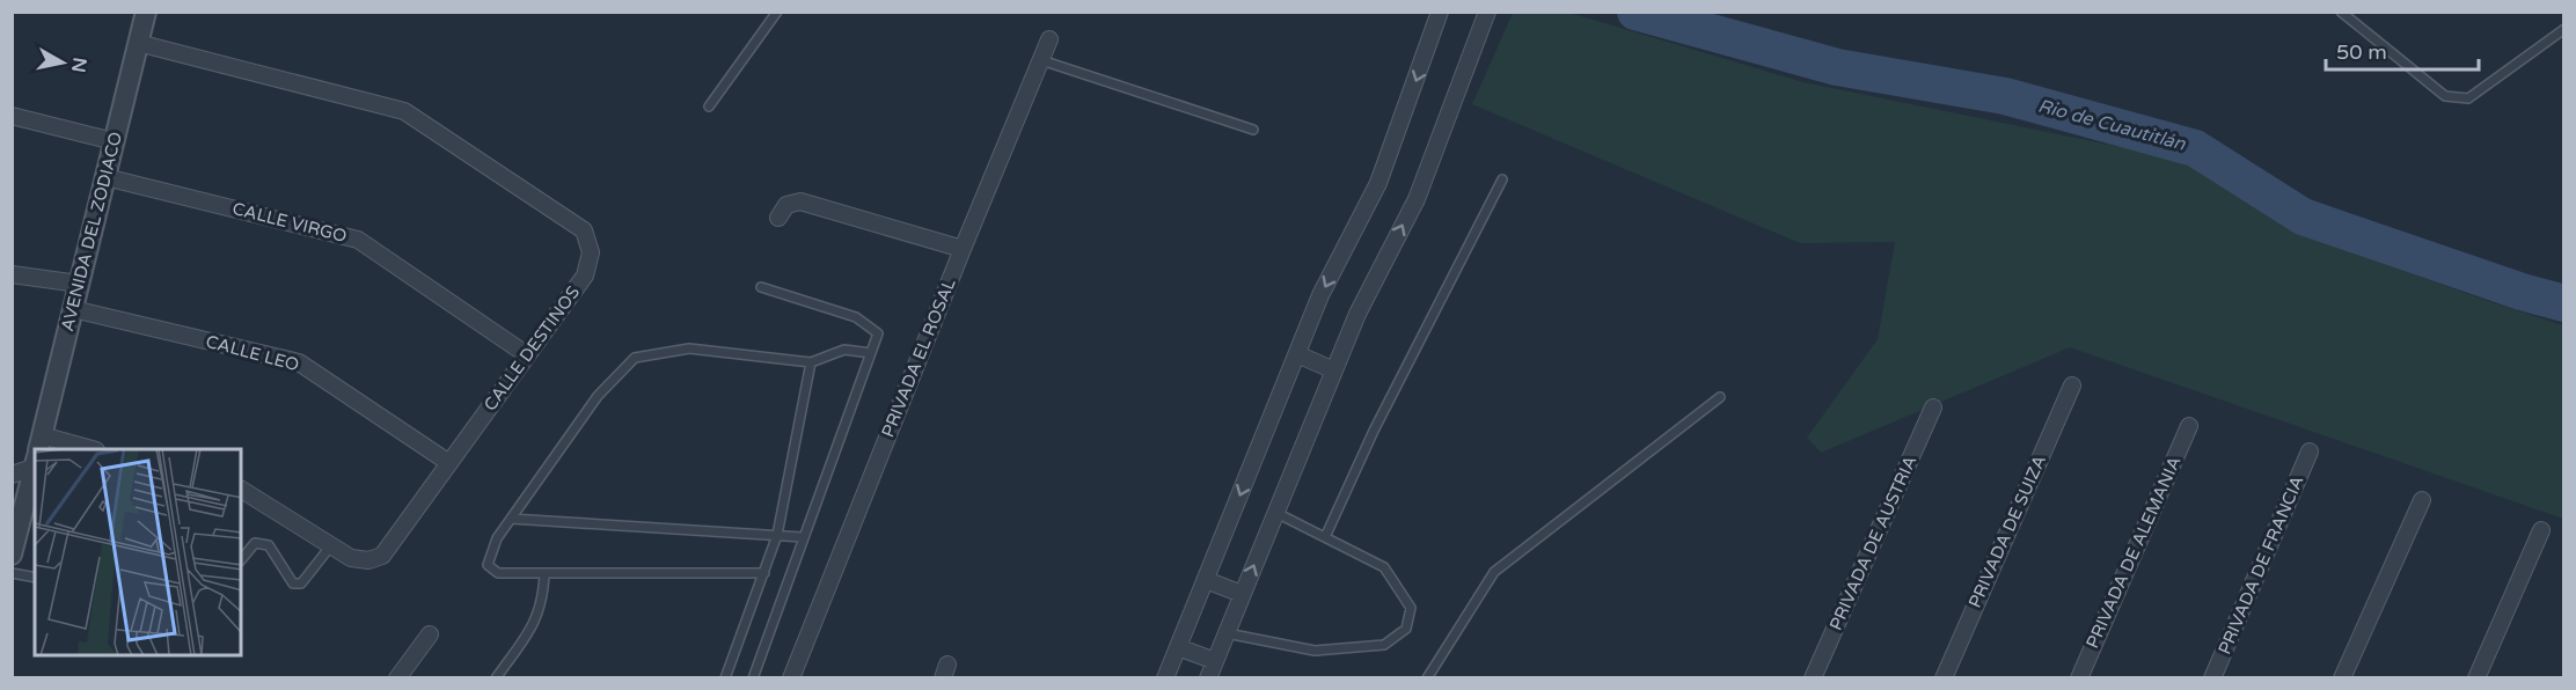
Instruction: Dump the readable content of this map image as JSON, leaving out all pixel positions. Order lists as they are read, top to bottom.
{
  "streets": {
    "street": [
      "CALLE VIRGO",
      "AVENIDA DEL ZODIACO",
      "CALLE DESTINOS",
      "CALLE LEO",
      "PRIVADA EL ROSAL",
      "PRIVADA DE SUIZA",
      "PRIVADA DE AUSTRIA",
      "PRIVADA DE ALEMANIA",
      "PRIVADA DE FRANCIA"
    ]
  },
  "crossings": [
    ["CALLE VIRGO", "AVENIDA DEL ZODIACO"],
    ["CALLE VIRGO", "CALLE DESTINOS"],
    ["AVENIDA DEL ZODIACO", "CALLE DESTINOS"],
    ["AVENIDA DEL ZODIACO", "CALLE LEO"],
    ["CALLE DESTINOS", "CALLE LEO"]
  ],
  "water": ["Rio de Cuautitlán"],
  "scale_bar": "50 m",
  "north": "right"
}
